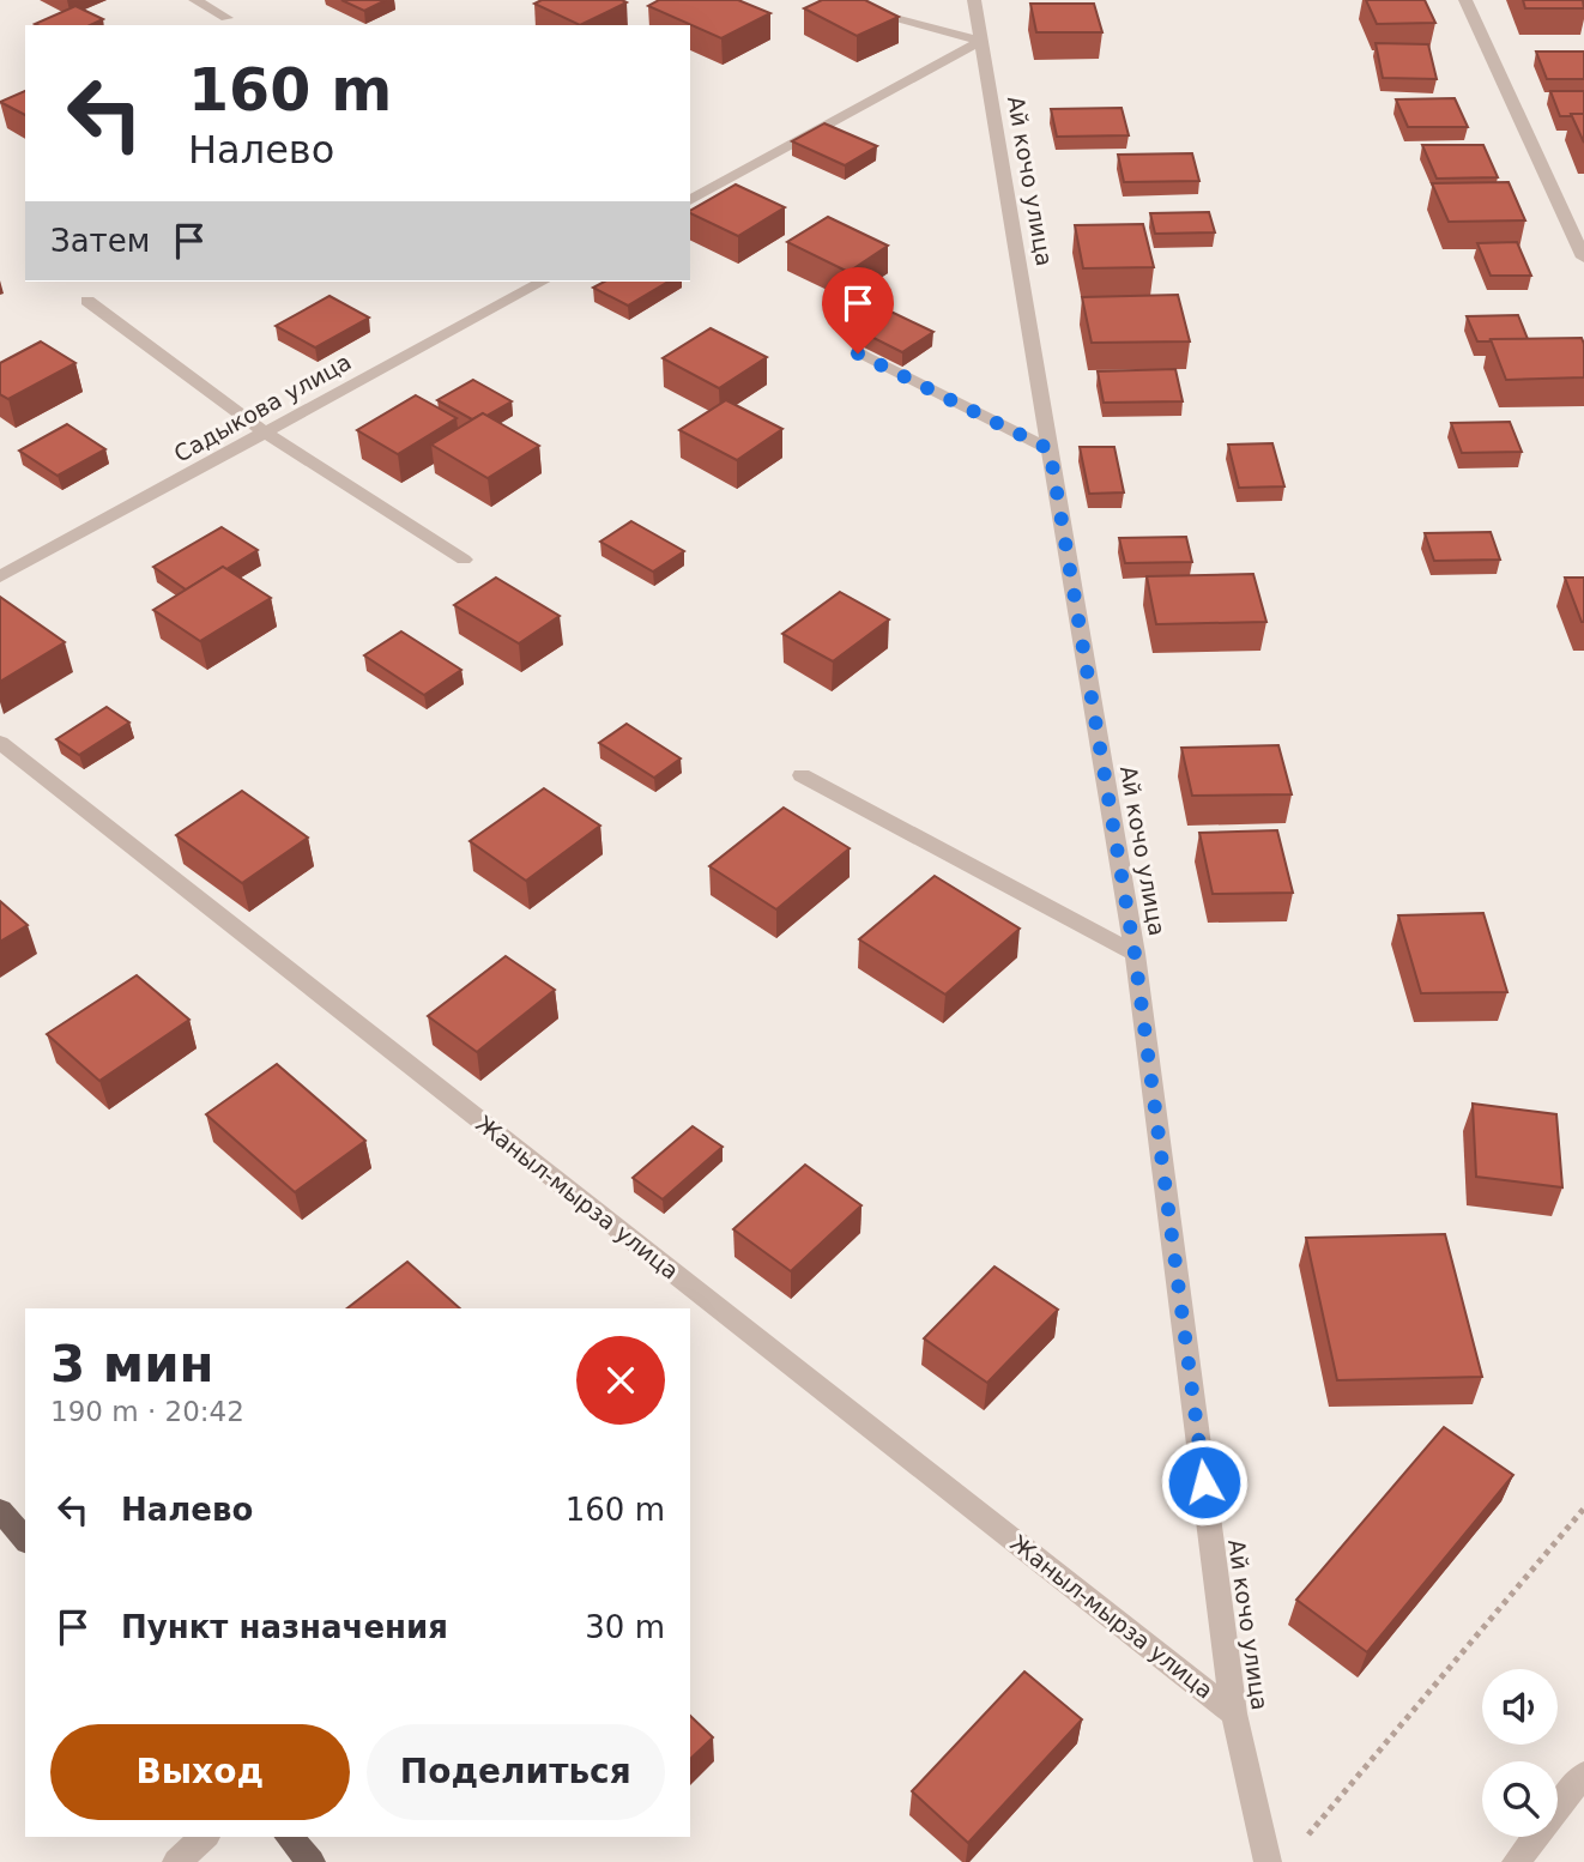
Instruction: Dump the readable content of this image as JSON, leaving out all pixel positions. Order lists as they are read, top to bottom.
{
  "streets": {
    "street": ["Ай кочо улица", "Садыкова улица", "Жаныл-мырза улица"]
  },
  "crossings": [
    ["Ай кочо улица", "Жаныл-мырза улица"]
  ],
  "page": {
    "turn": ["160 m", "Налево"],
    "then": "Затем",
    "heading": ["3 мин", "190 m · 20:42"],
    "list": [
      {
        "name": "Налево",
        "value": "160 m"
      },
      {
        "name": "Пункт назначения",
        "value": "30 m"
      }
    ],
    "buttons": ["Выход", "Поделиться"]
  }
}
